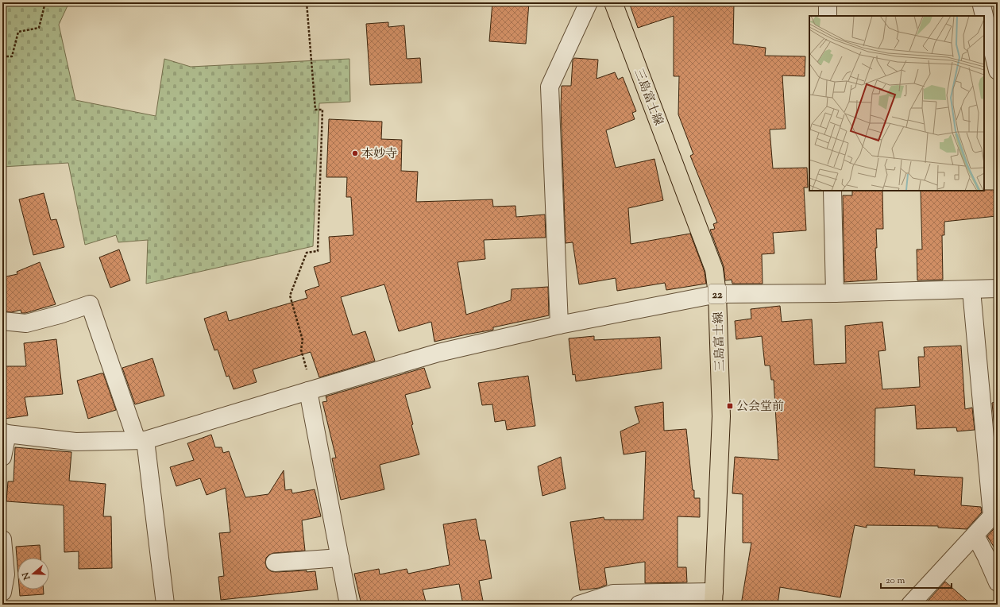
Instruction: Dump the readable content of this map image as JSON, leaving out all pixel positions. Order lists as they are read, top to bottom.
{
  "streets": {
    "main road": ["三島富士線", "22"]
  },
  "places": {
    "other": ["本妙寺"],
    "transit": ["公会堂前"]
  },
  "scale_bar": "20 m",
  "north": "left"
}
